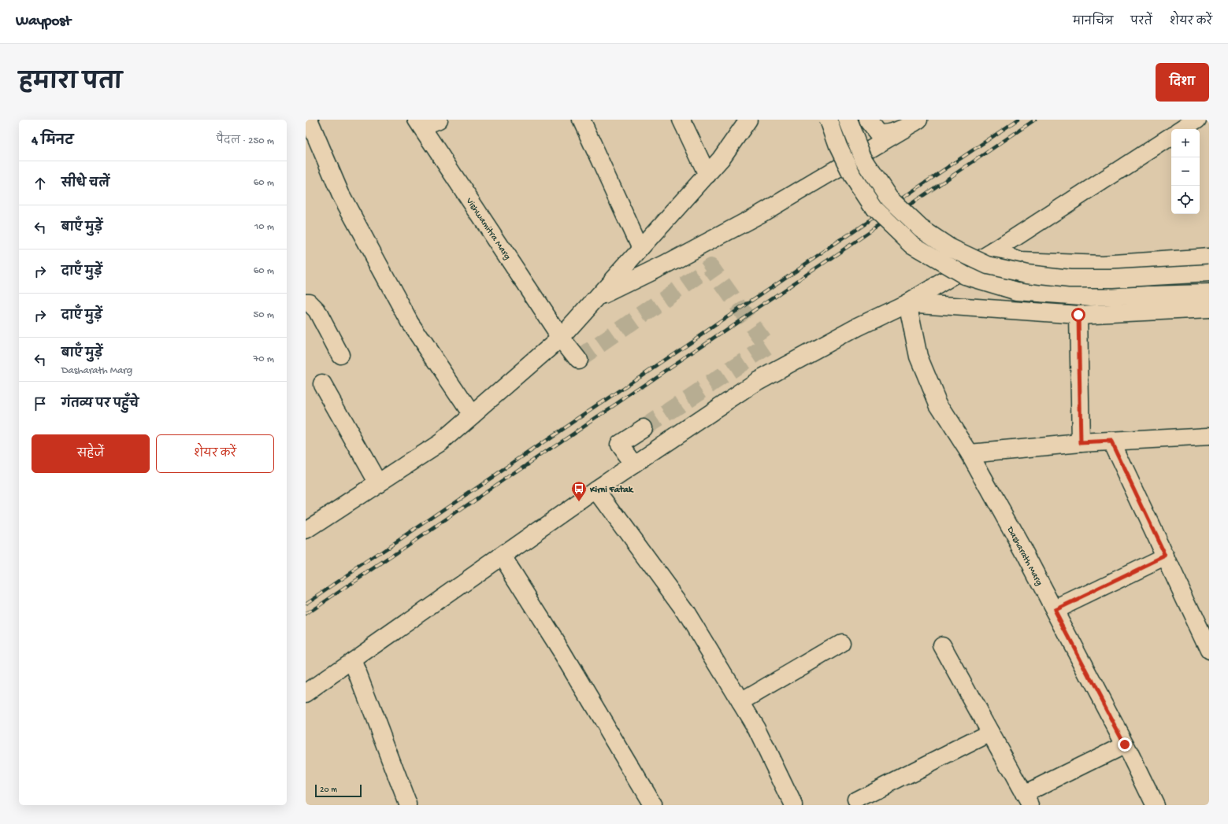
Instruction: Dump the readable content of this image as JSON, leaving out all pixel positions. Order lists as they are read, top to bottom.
{
  "streets": {
    "street": ["Vishwamitra Marg", "Dasharath Marg"]
  },
  "places": {
    "bus stop": ["Kirni Fatak"]
  },
  "scale_bar": "20 m",
  "page": {
    "header": "Waypost",
    "nav": ["मानचित्र", "परतें", "शेयर करें"],
    "title": "हमारा पता",
    "buttons": [
      "दिशा",
      ["सहेजें", "शेयर करें"]
    ],
    "heading": ["4 मिनट", "पैदल · 250 m"],
    "map_buttons": ["+", "−"],
    "list": [
      ["सीधे चलें", "60 m"],
      ["बाएँ मुड़ें", "10 m"],
      ["दाएँ मुड़ें", "60 m"],
      ["दाएँ मुड़ें", "50 m"],
      ["बाएँ मुड़ें", "Dasharath Marg", "70 m"],
      "गंतव्य पर पहुँचे"
    ],
    "scale": "20 m"
  }
}
